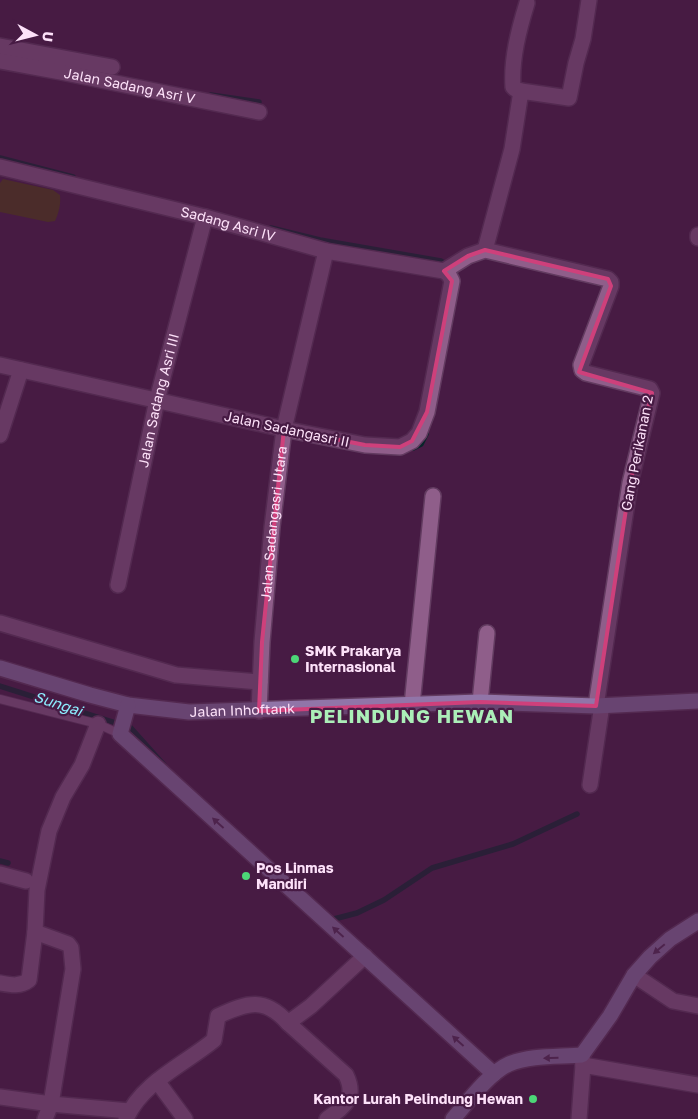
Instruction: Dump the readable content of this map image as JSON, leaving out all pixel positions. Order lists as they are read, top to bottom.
{
  "streets": {
    "street": [
      "Jalan Sadang Asri V",
      "Sadang Asri IV",
      "Jalan Sadang Asri III",
      "Jalan Sadangasri II",
      "Gang Perikanan 2",
      "Jalan Sadangasri Utara",
      "Jalan Inhoftank"
    ]
  },
  "crossings": [
    ["Sadang Asri IV", "Jalan Sadang Asri III"],
    ["Sadang Asri IV", "Jalan Sadangasri II"],
    ["Sadang Asri IV", "Jalan Sadangasri Utara"],
    ["Jalan Sadang Asri III", "Jalan Sadangasri II"],
    ["Jalan Sadangasri II", "Jalan Sadangasri Utara"],
    ["Gang Perikanan 2", "Jalan Inhoftank"],
    ["Jalan Sadangasri Utara", "Jalan Inhoftank"]
  ],
  "districts": ["PELINDUNG HEWAN"],
  "water": ["Sungai"],
  "places": ["SMK Prakarya Internasional", "Pos Linmas Mandiri", "Kantor Lurah Pelindung Hewan"],
  "north": "right"
}
